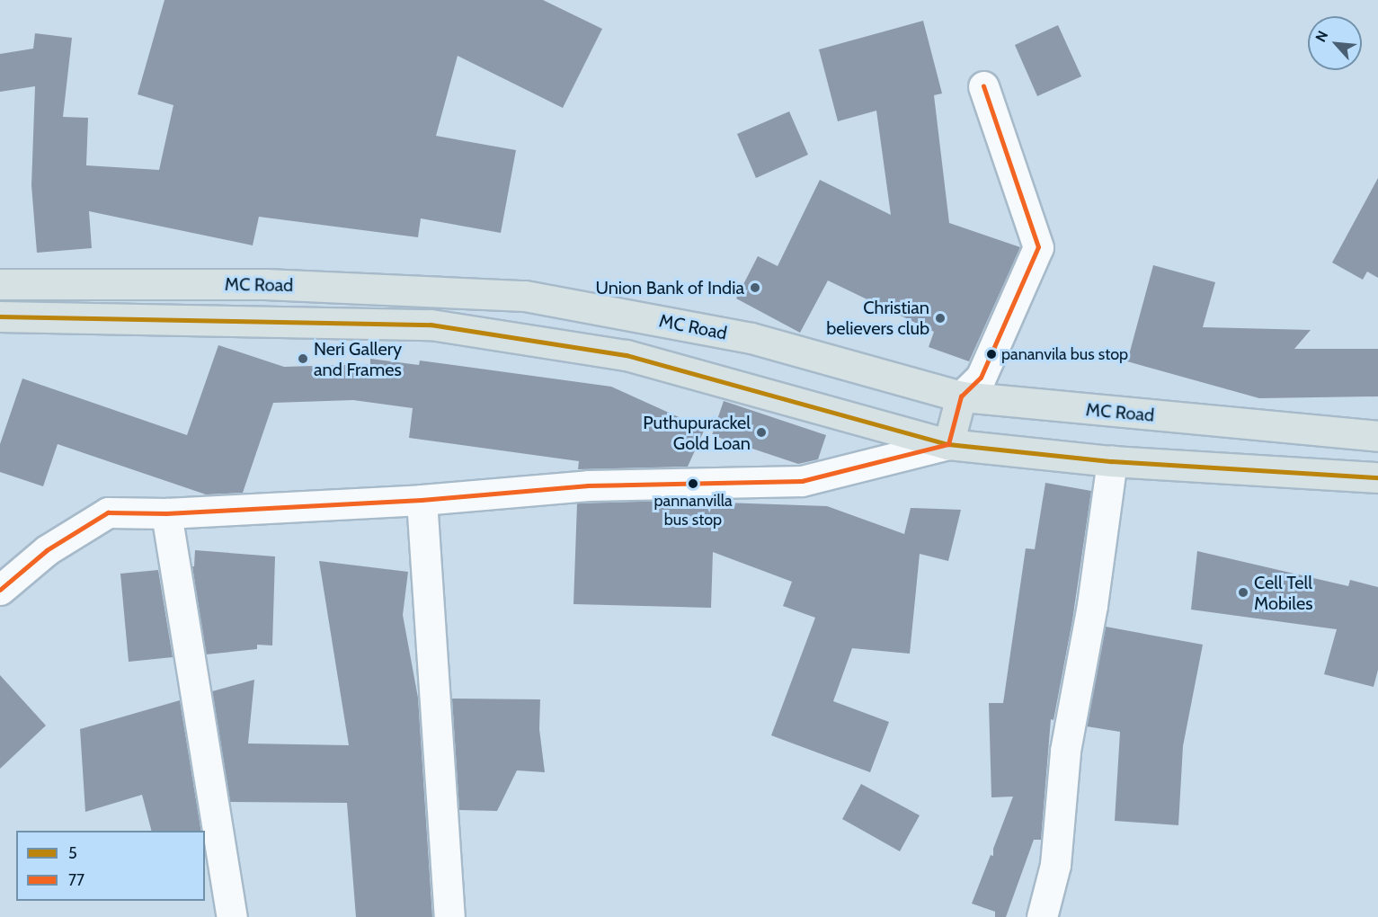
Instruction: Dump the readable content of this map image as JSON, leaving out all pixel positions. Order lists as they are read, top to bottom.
{
  "streets": {
    "main road": ["MC Road"]
  },
  "places": [
    "Union Bank of India",
    "Christian believers club",
    "pananvila bus stop",
    "Neri Gallery and Frames",
    "Puthupurackel Gold Loan",
    "pannanvilla bus stop",
    "Cell Tell Mobiles"
  ],
  "lines": ["transit line 77", "transit line 5"],
  "legend": ["5", "77"],
  "north": "top left"
}
